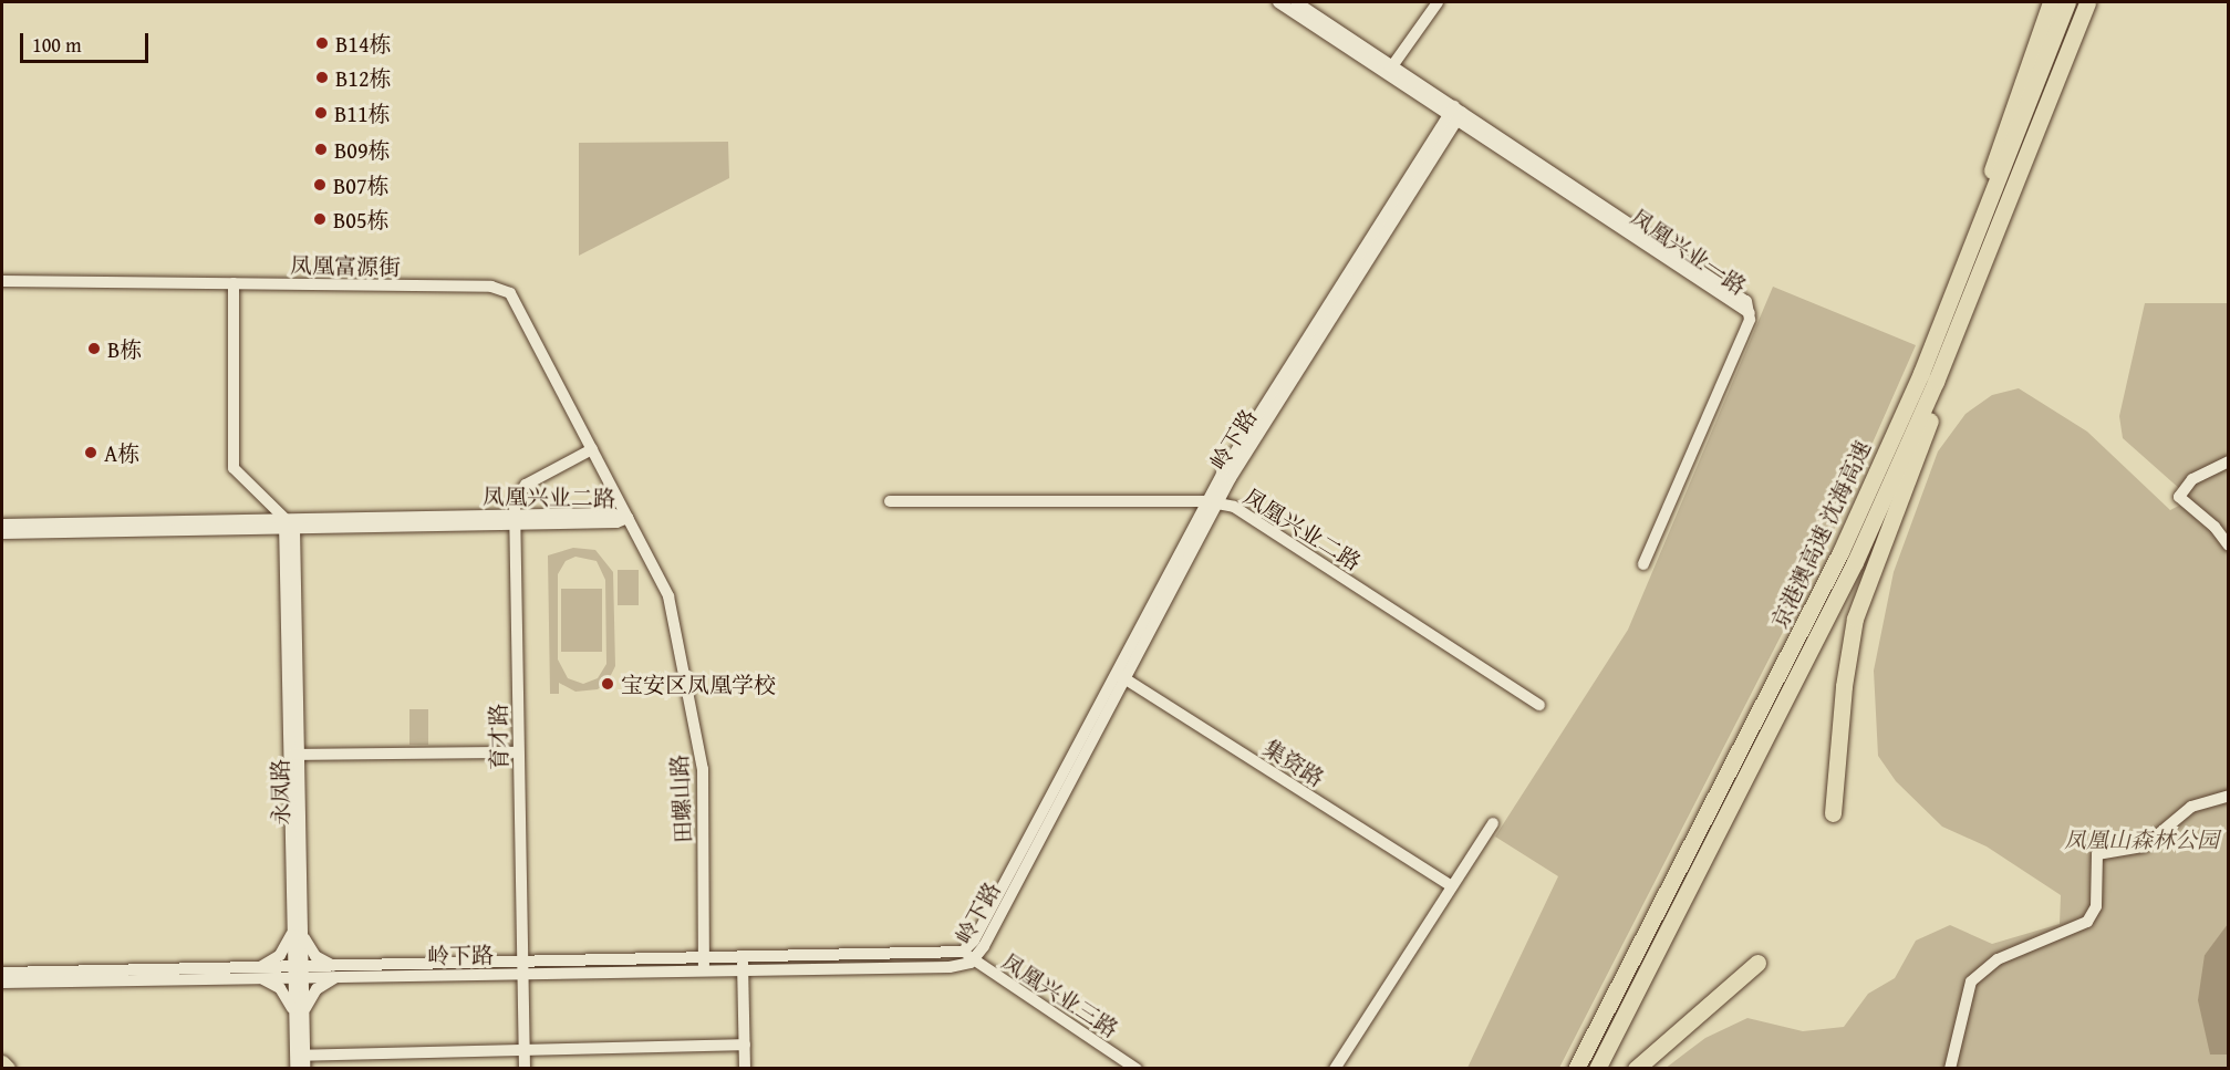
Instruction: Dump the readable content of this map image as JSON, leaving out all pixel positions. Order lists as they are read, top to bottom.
{
  "streets": {
    "highway": ["京港澳高速 沈海高速"],
    "street": [
      "凤凰兴业一路",
      "凤凰富源街",
      "岭下路",
      "凤凰兴业二路",
      "育才路",
      "集资路",
      "永凤路",
      "田螺山路",
      "凤凰兴业三路"
    ]
  },
  "crossings": [
    ["凤凰兴业一路", "岭下路"],
    ["凤凰富源街", "育才路"],
    ["凤凰富源街", "田螺山路"],
    ["岭下路", "凤凰兴业二路"],
    ["岭下路", "育才路"],
    ["岭下路", "集资路"],
    ["岭下路", "永凤路"],
    ["岭下路", "田螺山路"],
    ["岭下路", "凤凰兴业三路"],
    ["凤凰兴业二路", "育才路"],
    ["凤凰兴业二路", "永凤路"],
    ["凤凰兴业二路", "田螺山路"],
    ["育才路", "田螺山路"]
  ],
  "parks": ["凤凰山森林公园"],
  "places": [
    "B14栋",
    "B12栋",
    "B11栋",
    "B09栋",
    "B07栋",
    "B05栋",
    "B栋",
    "A栋",
    "宝安区凤凰学校"
  ],
  "scale_bar": "100 m"
}
